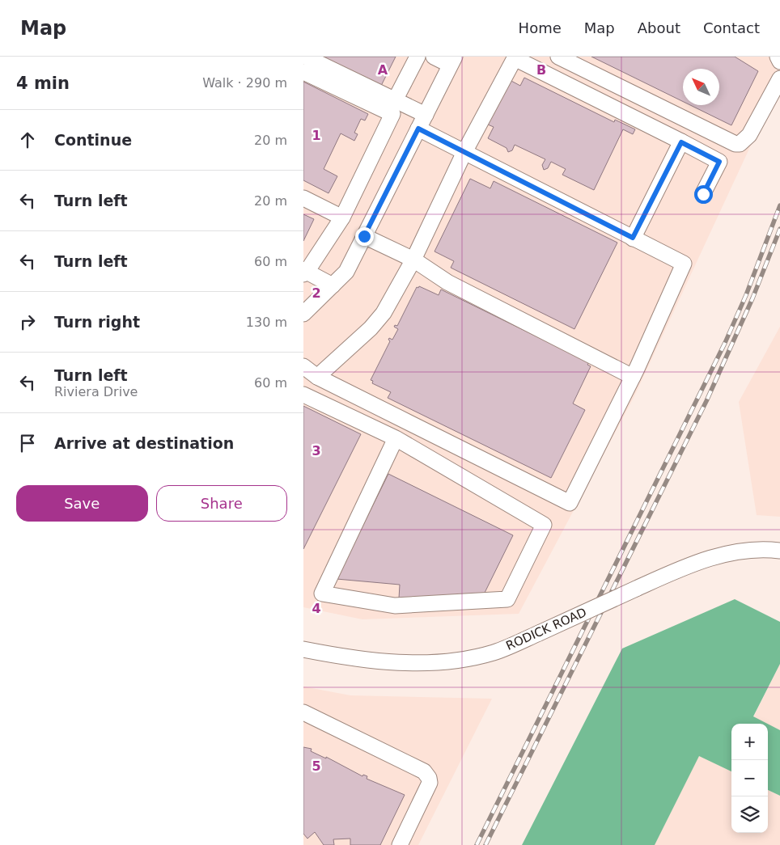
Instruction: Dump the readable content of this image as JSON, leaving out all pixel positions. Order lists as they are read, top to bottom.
{
  "streets": {
    "street": ["RODICK ROAD"]
  },
  "north": "top left",
  "page": {
    "header": "Map",
    "nav": [
      "Home",
      "Map",
      "About",
      "Contact"
    ],
    "heading": ["4 min", "Walk · 290 m"],
    "list": [
      ["Continue", "20 m"],
      ["Turn left", "20 m"],
      ["Turn left", "60 m"],
      ["Turn right", "130 m"],
      ["Turn left", "Riviera Drive", "60 m"],
      "Arrive at destination"
    ],
    "buttons": ["Save", "Share"],
    "map_buttons": ["+", "−"]
  },
  "grid": {
    "columns": ["A", "B"],
    "rows": [
      "1",
      "2",
      "3",
      "4",
      "5"
    ]
  }
}
